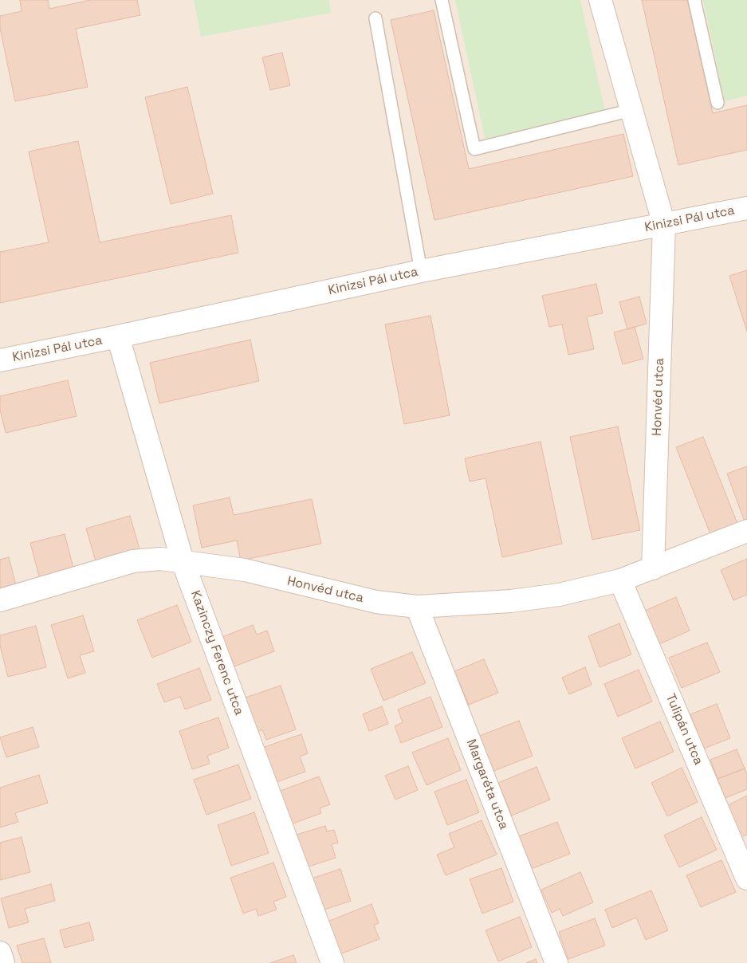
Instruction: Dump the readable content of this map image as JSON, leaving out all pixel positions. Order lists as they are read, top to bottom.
{
  "streets": {
    "street": [
      "Kinizsi Pál utca",
      "Honvéd utca",
      "Kazinczy Ferenc utca",
      "Tulipán utca",
      "Margaréta utca"
    ]
  },
  "crossings": [
    ["Kinizsi Pál utca", "Honvéd utca"],
    ["Kinizsi Pál utca", "Kazinczy Ferenc utca"],
    ["Honvéd utca", "Kazinczy Ferenc utca"],
    ["Honvéd utca", "Tulipán utca"],
    ["Honvéd utca", "Margaréta utca"]
  ]
}
